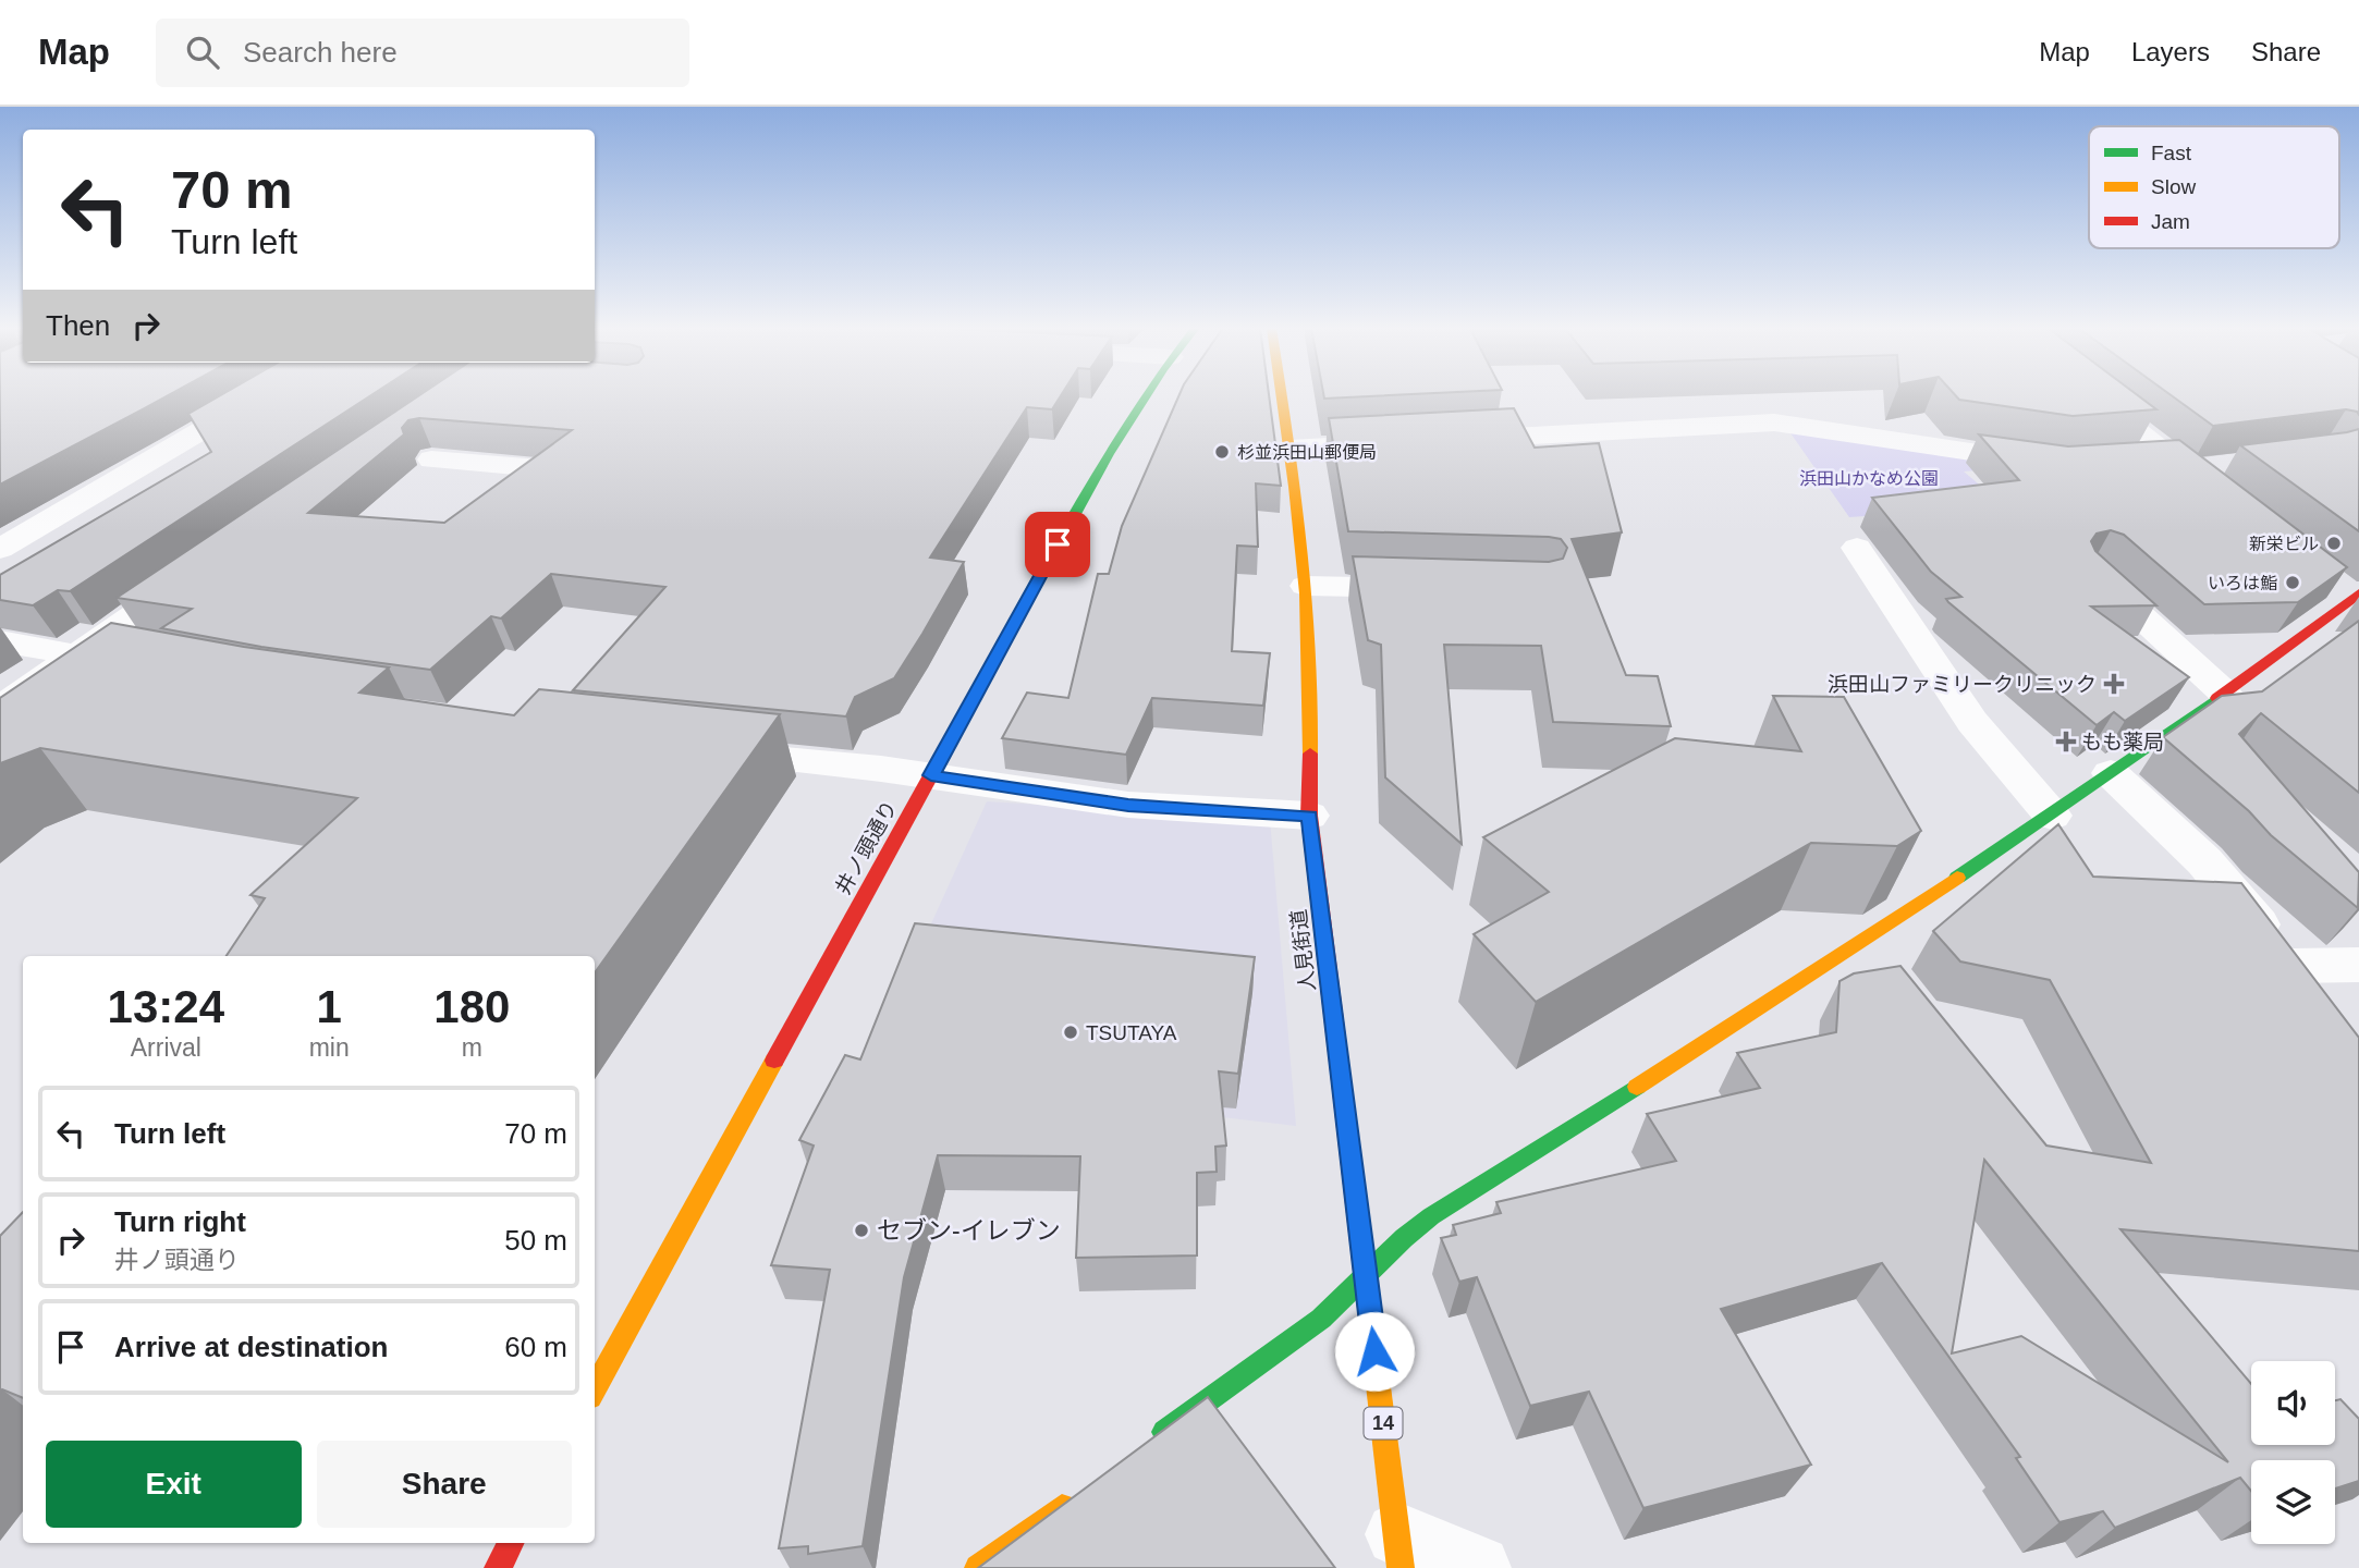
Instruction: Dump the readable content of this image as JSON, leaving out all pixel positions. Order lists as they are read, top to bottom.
{
  "streets": {
    "main road": ["井ノ頭通り", "人見街道", "14"]
  },
  "parks": ["浜田山かなめ公園"],
  "places": {
    "other": [
      "杉並浜田山郵便局",
      "新栄ビル",
      "いろは鮨",
      "TSUTAYA",
      "セブン-イレブン"
    ],
    "health": ["浜田山ファミリークリニック", "もも薬局"]
  },
  "legend": ["Fast", "Slow", "Jam"],
  "page": {
    "header": "Map",
    "search": "Search here",
    "nav": ["Map", "Layers", "Share"],
    "turn": ["70 m", "Turn left"],
    "then": "Then",
    "eta": [
      "13:24",
      "Arrival",
      "1",
      "min",
      "180",
      "m"
    ],
    "list": [
      {
        "name": "Turn left",
        "value": "70 m"
      },
      {
        "name": "Turn right",
        "note": "井ノ頭通り",
        "value": "50 m"
      },
      {
        "name": "Arrive at destination",
        "value": "60 m"
      }
    ],
    "buttons": ["Exit", "Share"]
  }
}
